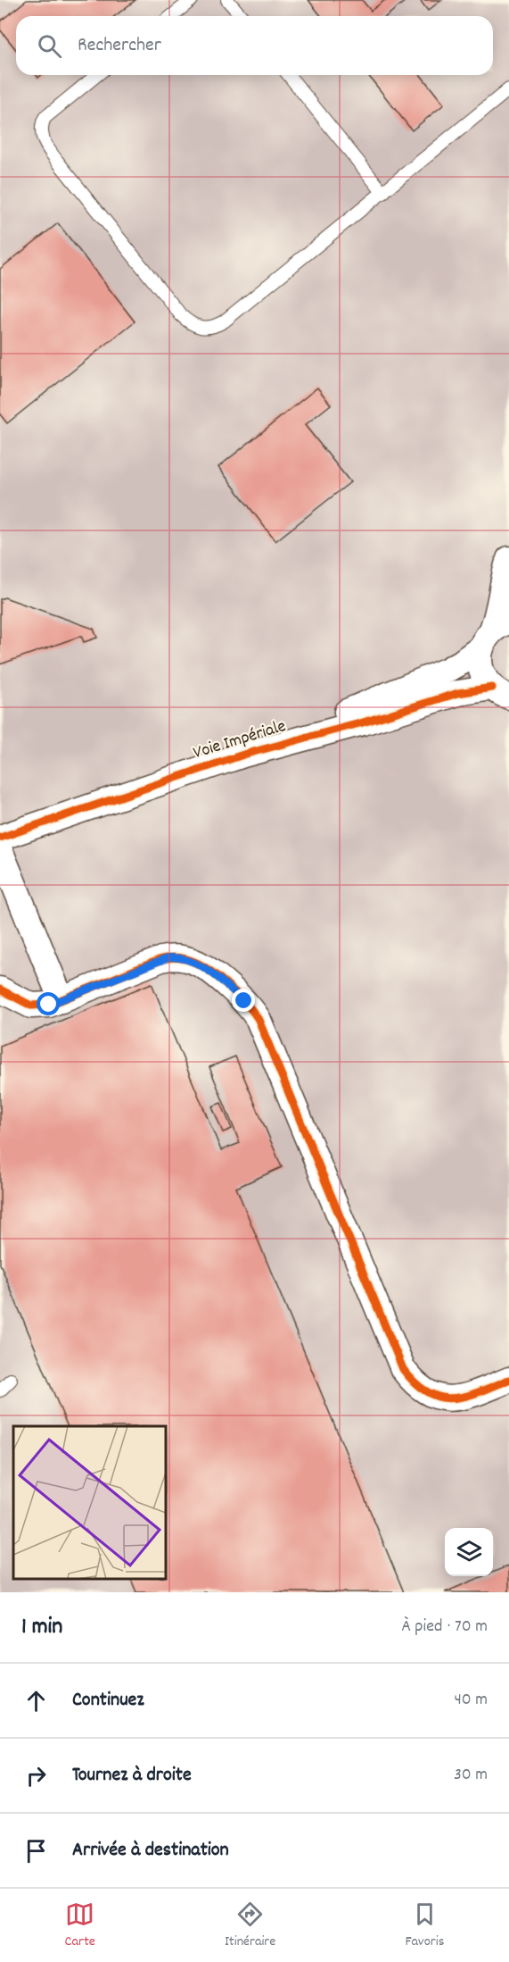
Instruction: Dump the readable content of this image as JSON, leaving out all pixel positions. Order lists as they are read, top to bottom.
{
  "streets": {
    "street": ["Voie Impériale"]
  },
  "page": {
    "search": "Rechercher",
    "heading": ["1 min", "À pied · 70 m"],
    "list": [
      ["Continuez", "40 m"],
      ["Tournez à droite", "30 m"],
      "Arrivée à destination"
    ],
    "nav": ["Carte", "Itinéraire", "Favoris"]
  }
}
